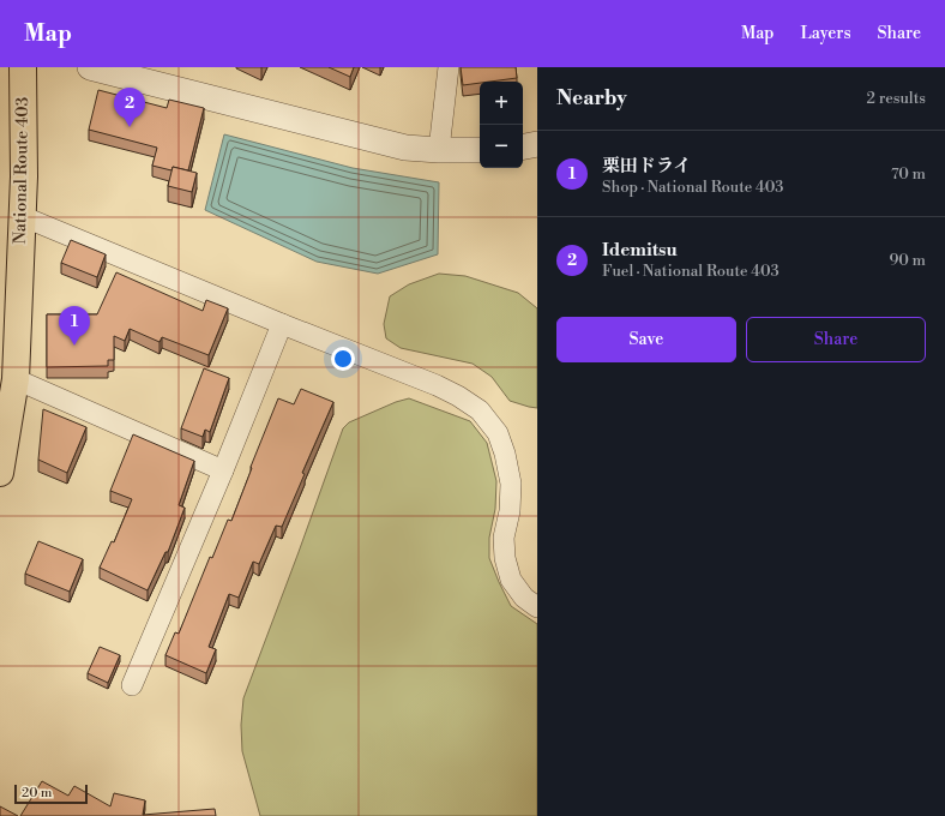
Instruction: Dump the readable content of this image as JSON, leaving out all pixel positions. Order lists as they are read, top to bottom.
{
  "streets": {
    "highway": ["National Route 403"]
  },
  "scale_bar": "20 m",
  "page": {
    "header": "Map",
    "nav": ["Map", "Layers", "Share"],
    "heading": ["Nearby", "2 results"],
    "map_buttons": ["+", "−"],
    "pins": ["2", "1"],
    "list": [
      {
        "mark": "1",
        "name": "栗田ドライ",
        "note": "Shop · National Route 403",
        "value": "70 m"
      },
      {
        "mark": "2",
        "name": "Idemitsu",
        "note": "Fuel · National Route 403",
        "value": "90 m"
      }
    ],
    "buttons": ["Save", "Share"],
    "scale": "20 m"
  }
}
